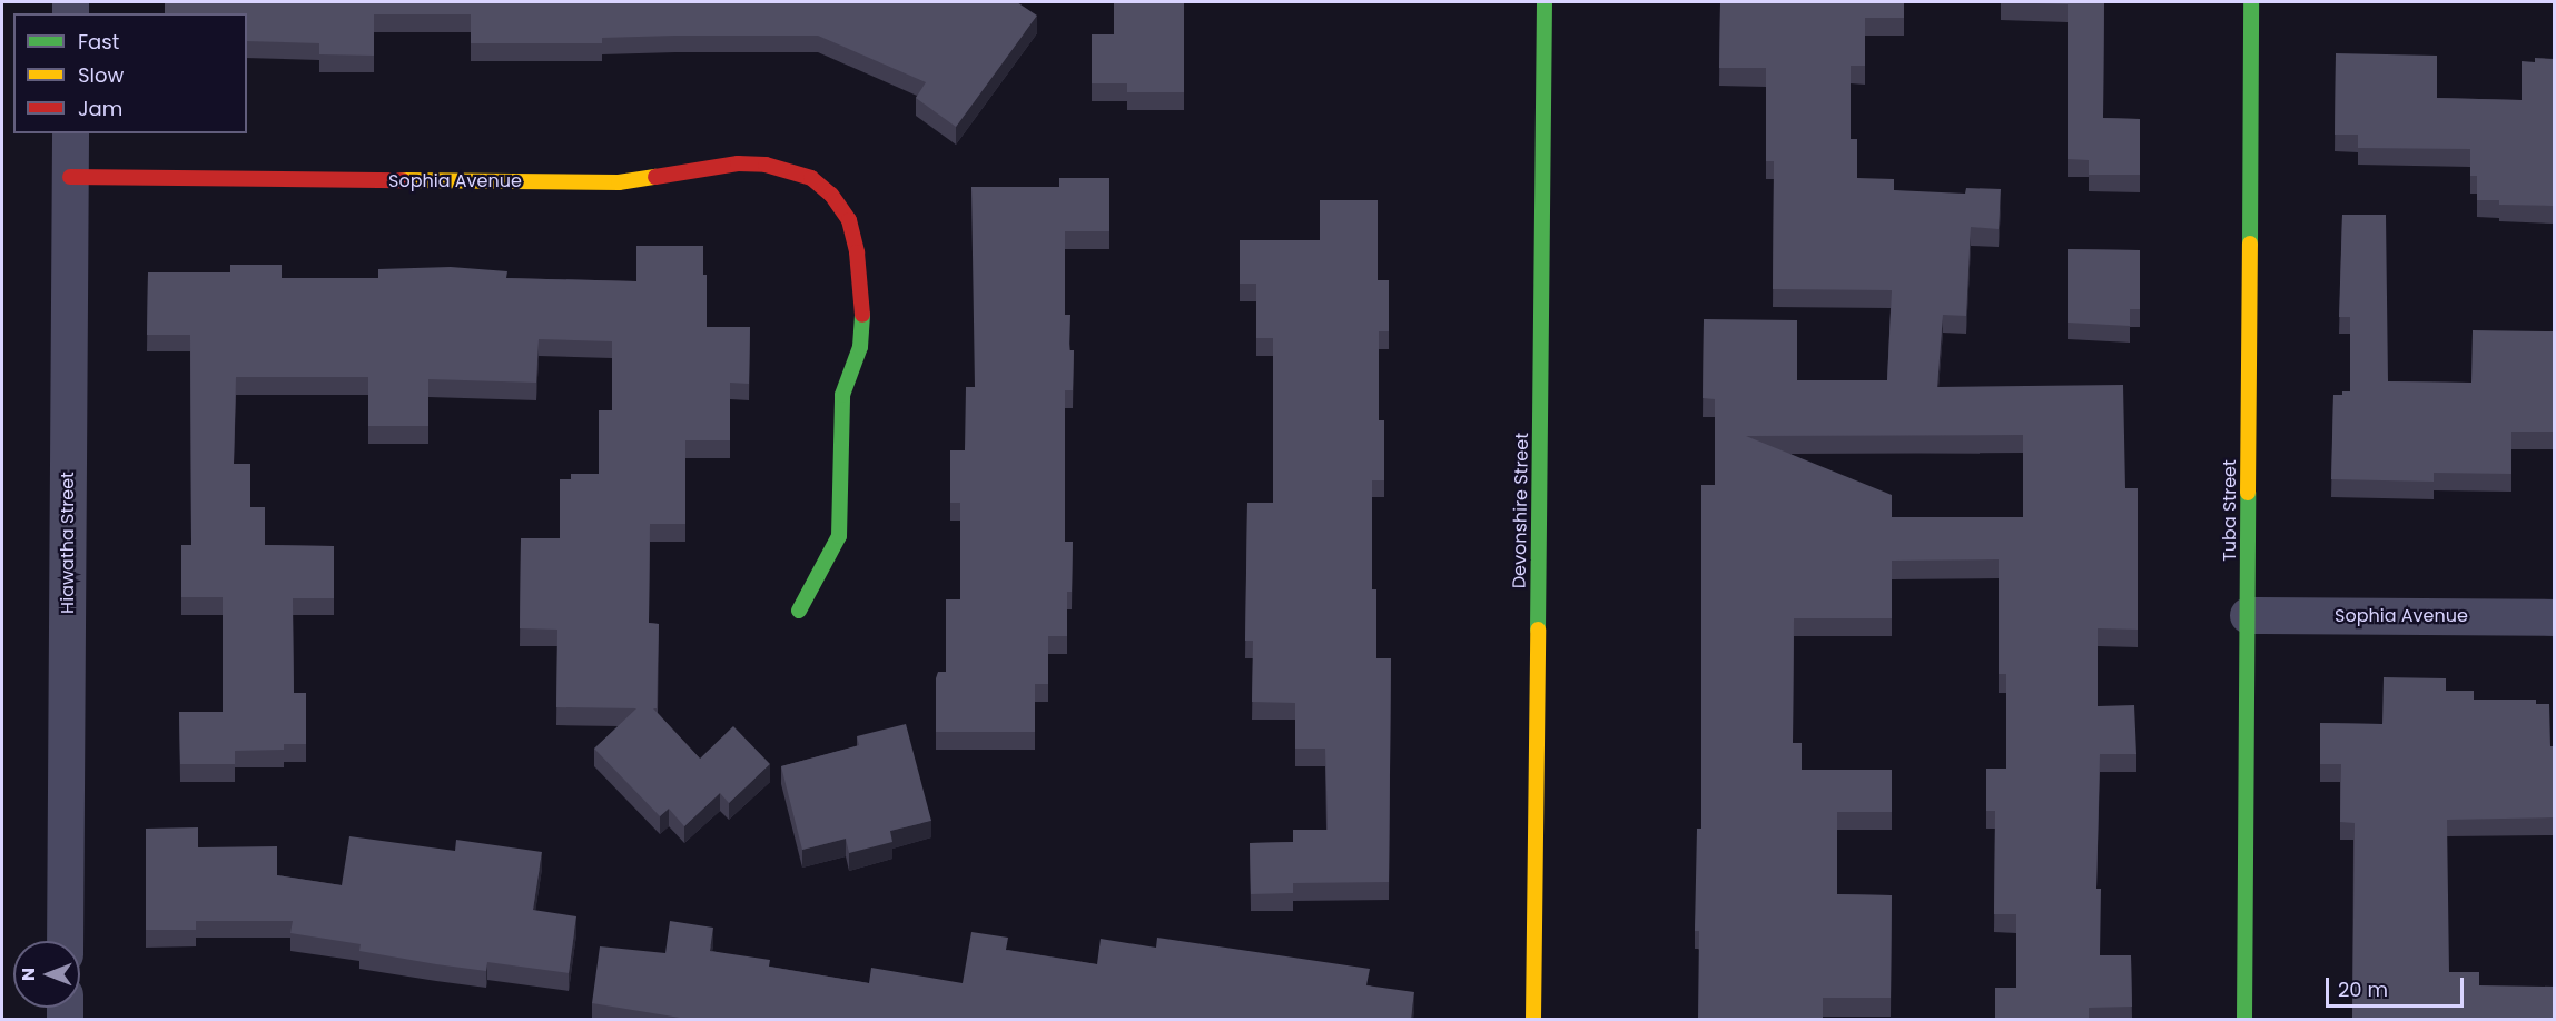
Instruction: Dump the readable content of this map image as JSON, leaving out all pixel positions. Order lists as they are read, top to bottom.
{
  "streets": {
    "street": [
      "Sophia Avenue",
      "Devonshire Street",
      "Tuba Street",
      "Hiawatha Street"
    ]
  },
  "crossings": [
    ["Sophia Avenue", "Tuba Street"],
    ["Sophia Avenue", "Hiawatha Street"]
  ],
  "legend": ["Fast", "Slow", "Jam"],
  "scale_bar": "20 m",
  "north": "left"
}
